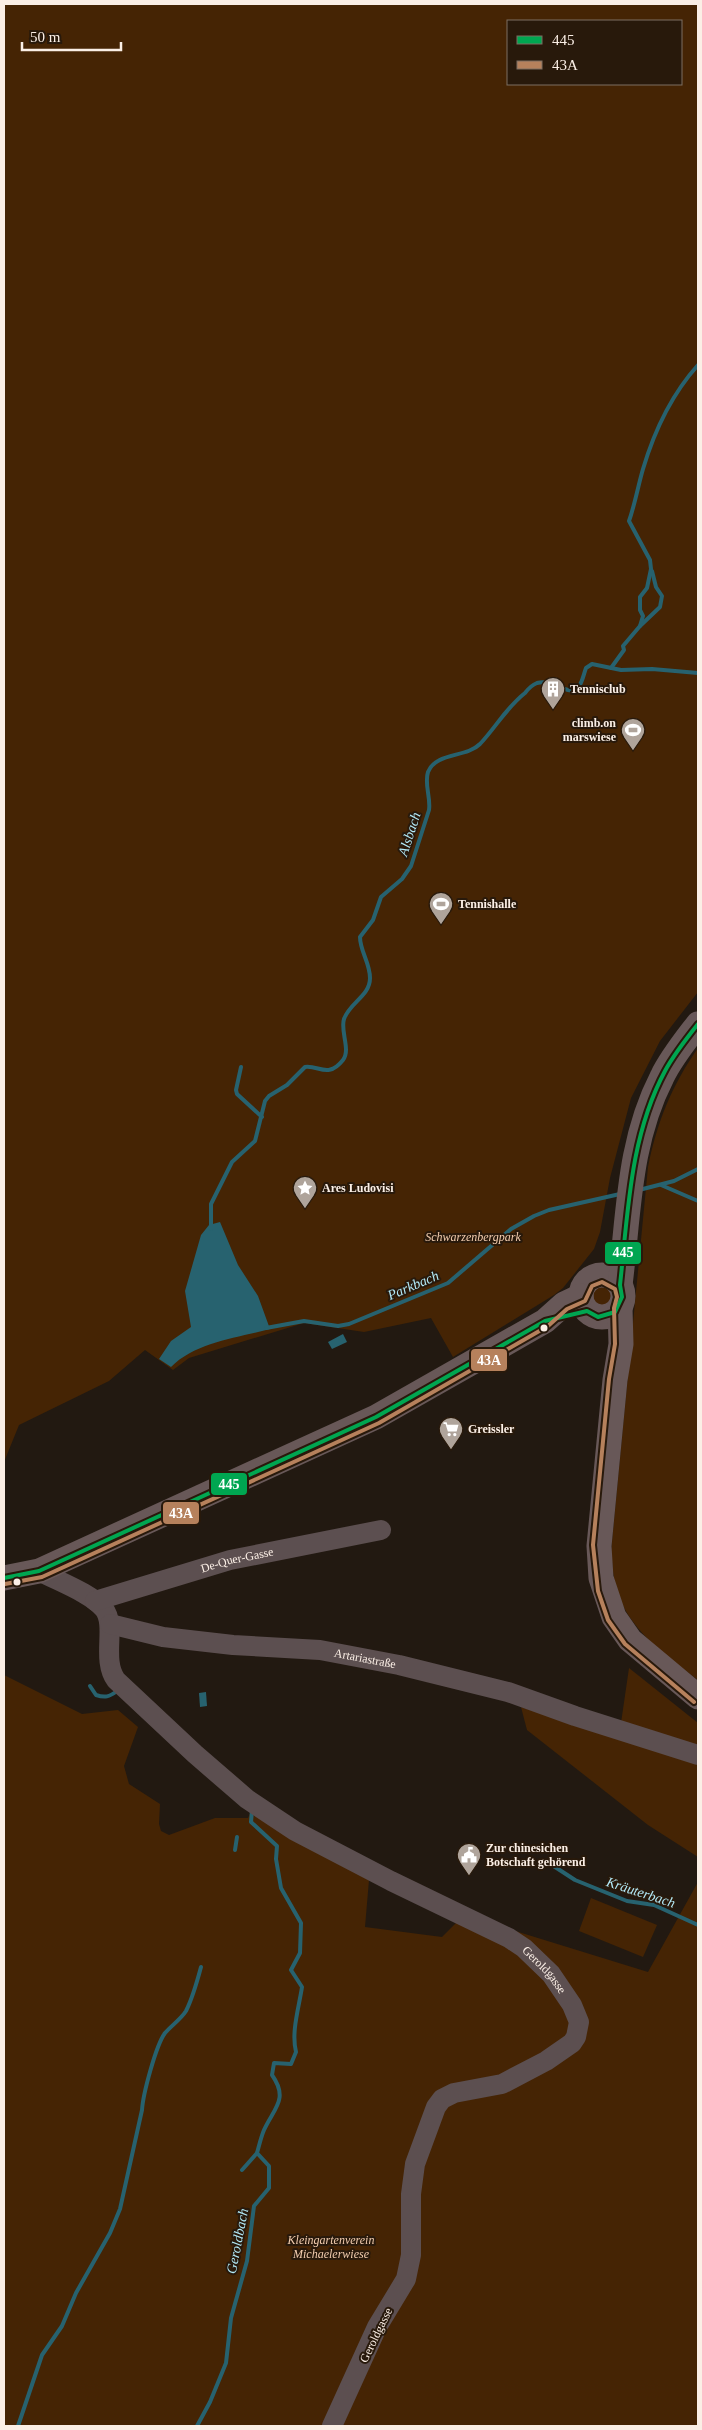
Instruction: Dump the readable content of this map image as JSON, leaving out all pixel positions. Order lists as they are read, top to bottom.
{
  "streets": {
    "street": ["De-Quer-Gasse", "Artariastraße", "Geroldgasse"]
  },
  "crossings": [
    ["Artariastraße", "Geroldgasse"]
  ],
  "water": [
    "Alsbach",
    "Parkbach",
    "Kräuterbach",
    "Geroldbach"
  ],
  "parks": ["Schwarzenbergpark", "Kleingartenverein Michaelerwiese"],
  "places": {
    "building": ["Tennisclub"],
    "sports": ["climb.on marswiese", "Tennishalle"],
    "place": ["Ares Ludovisi"],
    "supermarket": ["Greissler"],
    "public building": ["Zur chinesichen Botschaft gehörend"]
  },
  "lines": ["transit line 445", "transit line 43A"],
  "legend": ["445", "43A"],
  "scale_bar": "50 m"
}
